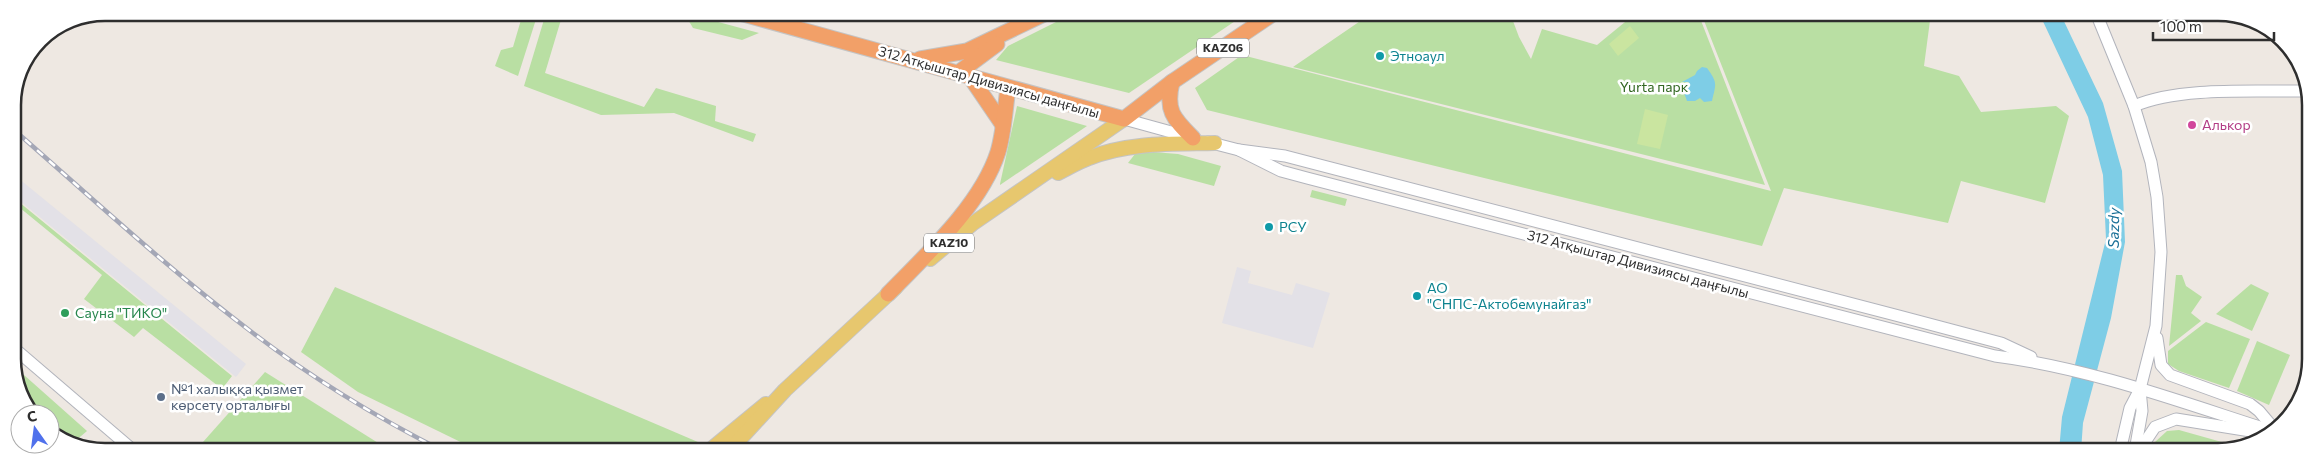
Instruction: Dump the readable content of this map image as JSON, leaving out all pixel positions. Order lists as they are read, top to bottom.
{
  "streets": {
    "highway": ["KАZ06", "312 Атқыштар Дивизиясы даңғылы"],
    "main road": ["KAZ10"]
  },
  "crossings": [
    ["KАZ06", "312 Атқыштар Дивизиясы даңғылы"],
    ["KАZ06", "KAZ10"],
    ["312 Атқыштар Дивизиясы даңғылы", "KAZ10"]
  ],
  "water": ["Sazdy"],
  "parks": ["Yurta парк"],
  "places": [
    "Этноаул",
    "Алькор",
    "РСУ",
    "АО \"СНПС-Актобемунайгаз\"",
    "Сауна \"ТИКО\"",
    "№1 халыққа қызмет көрсету орталығы"
  ],
  "scale_bar": "100 m",
  "north": "top"
}
